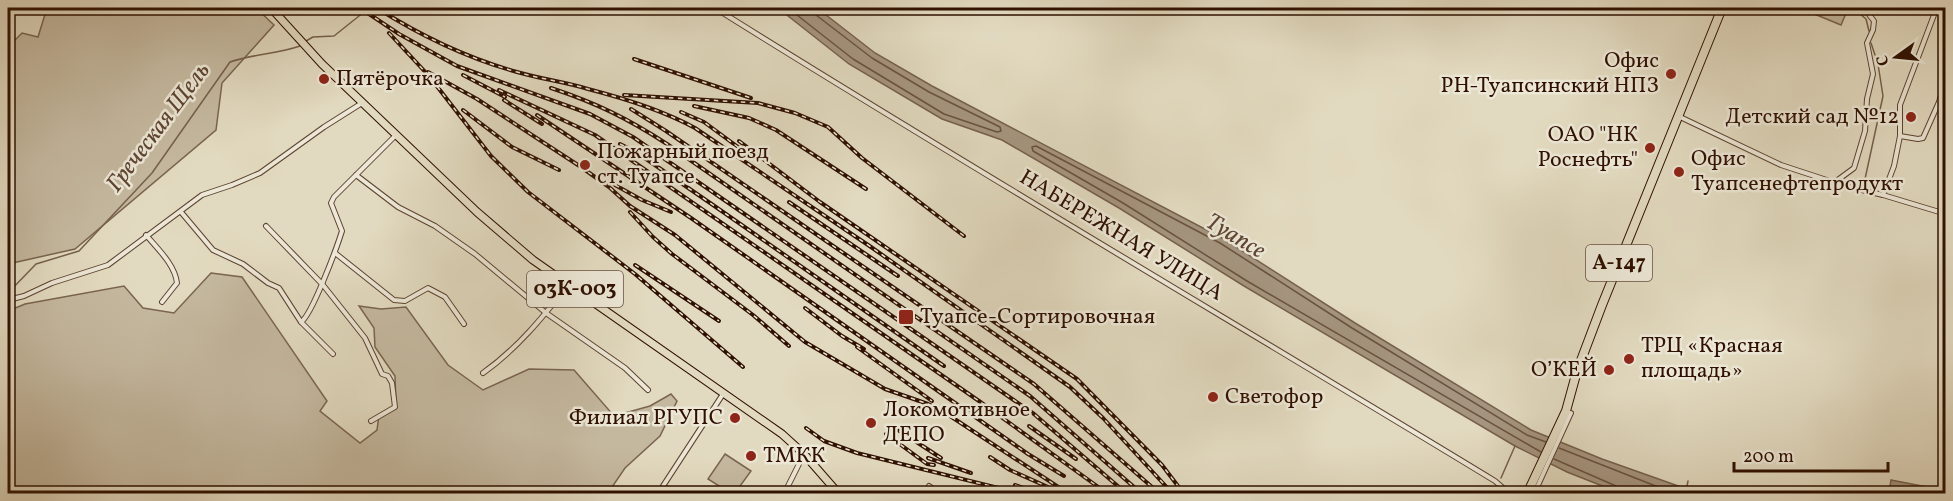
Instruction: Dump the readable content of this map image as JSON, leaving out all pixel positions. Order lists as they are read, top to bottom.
{
  "streets": {
    "highway": ["А-147"],
    "main road": ["03К-003"],
    "street": ["НАБЕРЕЖНАЯ УЛИЦА"]
  },
  "water": ["Греческая Щель", "Туапсе"],
  "places": {
    "other": [
      "Офис РН-Туапсинский НПЗ",
      "Пятёрочка",
      "Детский сад №12",
      "ОАО \"НК Роснефть\"",
      "Пожарный поезд ст. Туапсе",
      "Офис Туапсенефтепродукт",
      "ТРЦ «Красная площадь»",
      "О’КЕЙ",
      "Светофор",
      "Филиал РГУПС",
      "Локомотивное ДЕПО",
      "ТМКК"
    ],
    "transit": ["Туапсе-Сортировочная"]
  },
  "scale_bar": "200 m",
  "north": "left"
}
